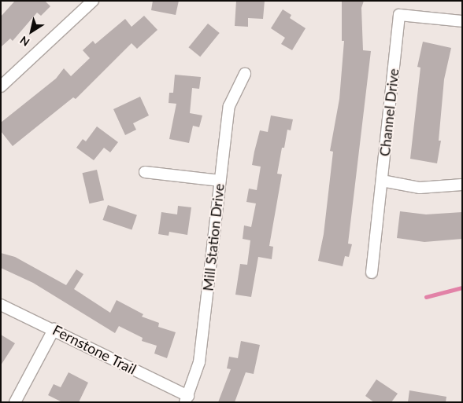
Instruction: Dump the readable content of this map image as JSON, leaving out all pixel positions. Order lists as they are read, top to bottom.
{
  "streets": {
    "street": ["Channel Drive", "Mill Station Drive", "Fernstone Trail"]
  },
  "crossings": [
    ["Mill Station Drive", "Fernstone Trail"]
  ],
  "north": "bottom left"
}
